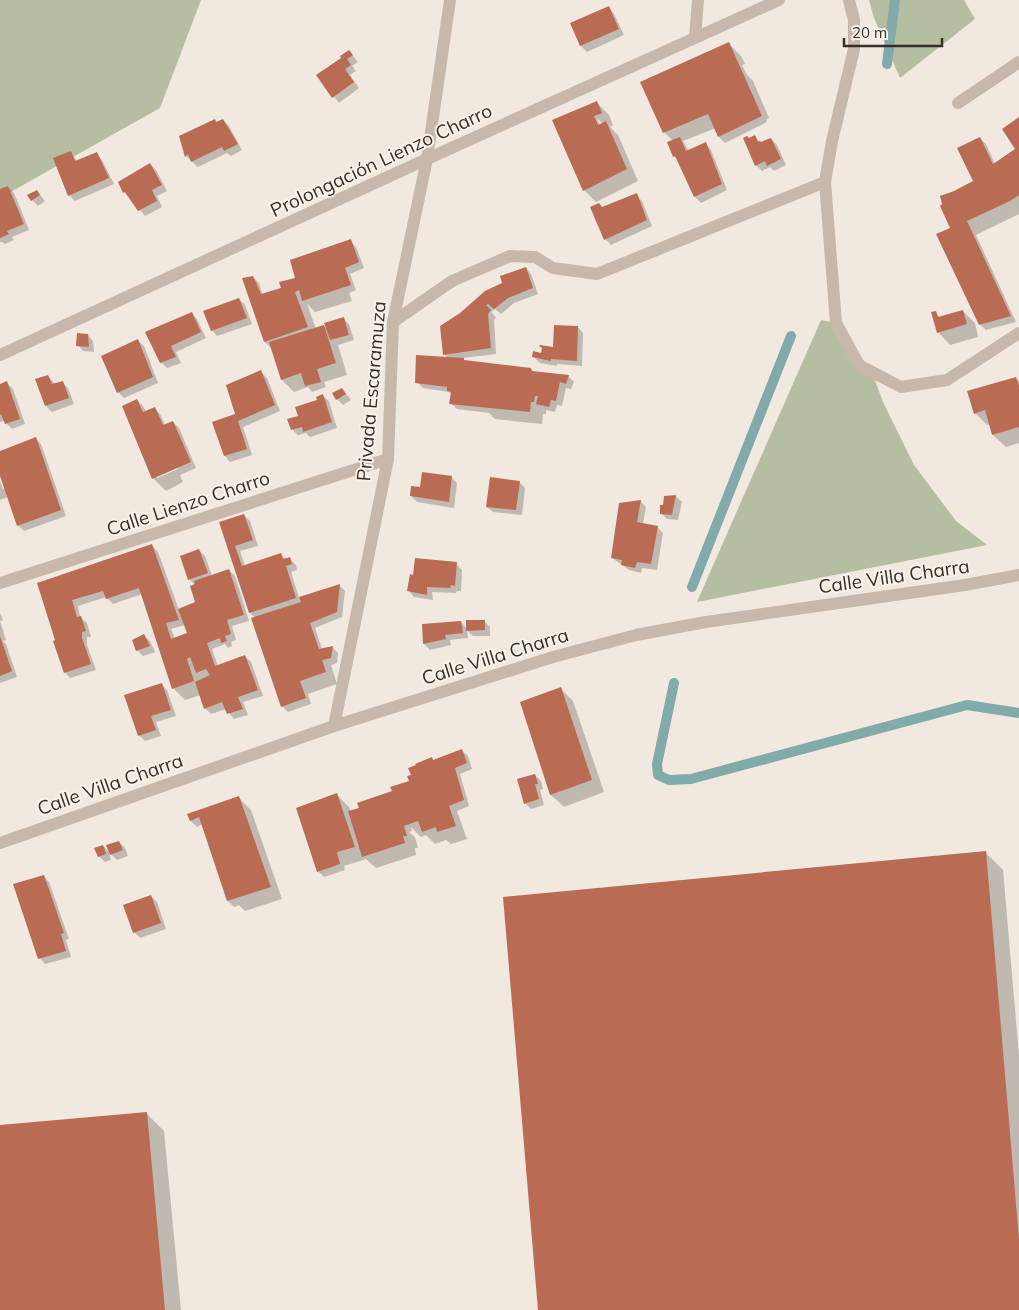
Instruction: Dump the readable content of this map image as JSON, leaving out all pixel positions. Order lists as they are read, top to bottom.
{
  "streets": {
    "street": [
      "Prolongación Lienzo Charro",
      "Privada Escaramuza",
      "Calle Lienzo Charro",
      "Calle Villa Charra"
    ]
  },
  "crossings": [
    ["Prolongación Lienzo Charro", "Privada Escaramuza"],
    ["Privada Escaramuza", "Calle Lienzo Charro"],
    ["Privada Escaramuza", "Calle Villa Charra"]
  ],
  "scale_bar": "20 m"
}
